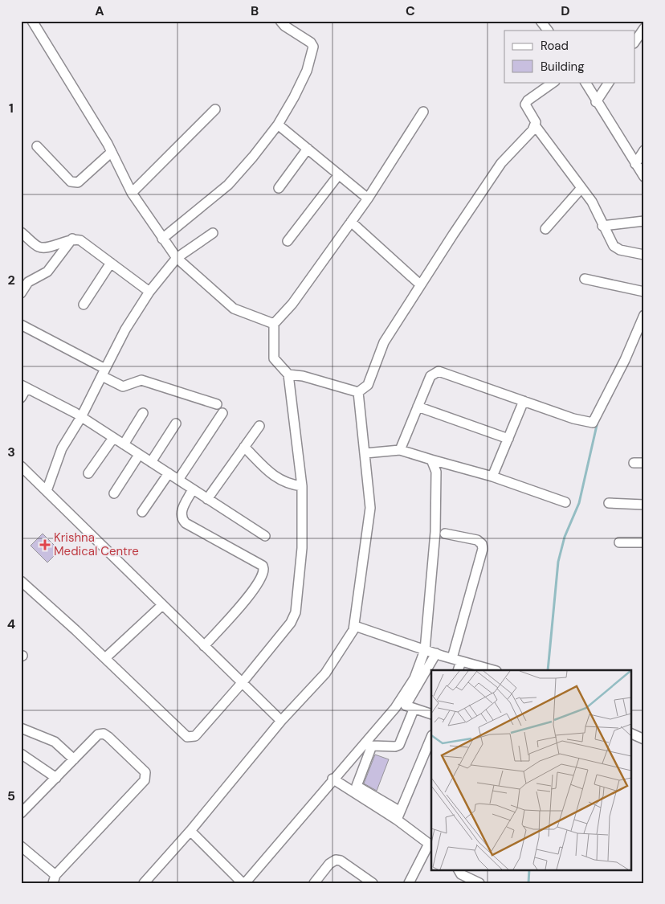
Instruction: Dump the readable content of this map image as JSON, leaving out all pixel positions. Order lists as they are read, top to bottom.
{
  "places": {
    "health": ["Krishna Medical Centre"]
  },
  "legend": ["Road", "Building"],
  "grid": {
    "columns": [
      "A",
      "B",
      "C",
      "D"
    ],
    "rows": [
      "1",
      "2",
      "3",
      "4",
      "5"
    ]
  }
}
